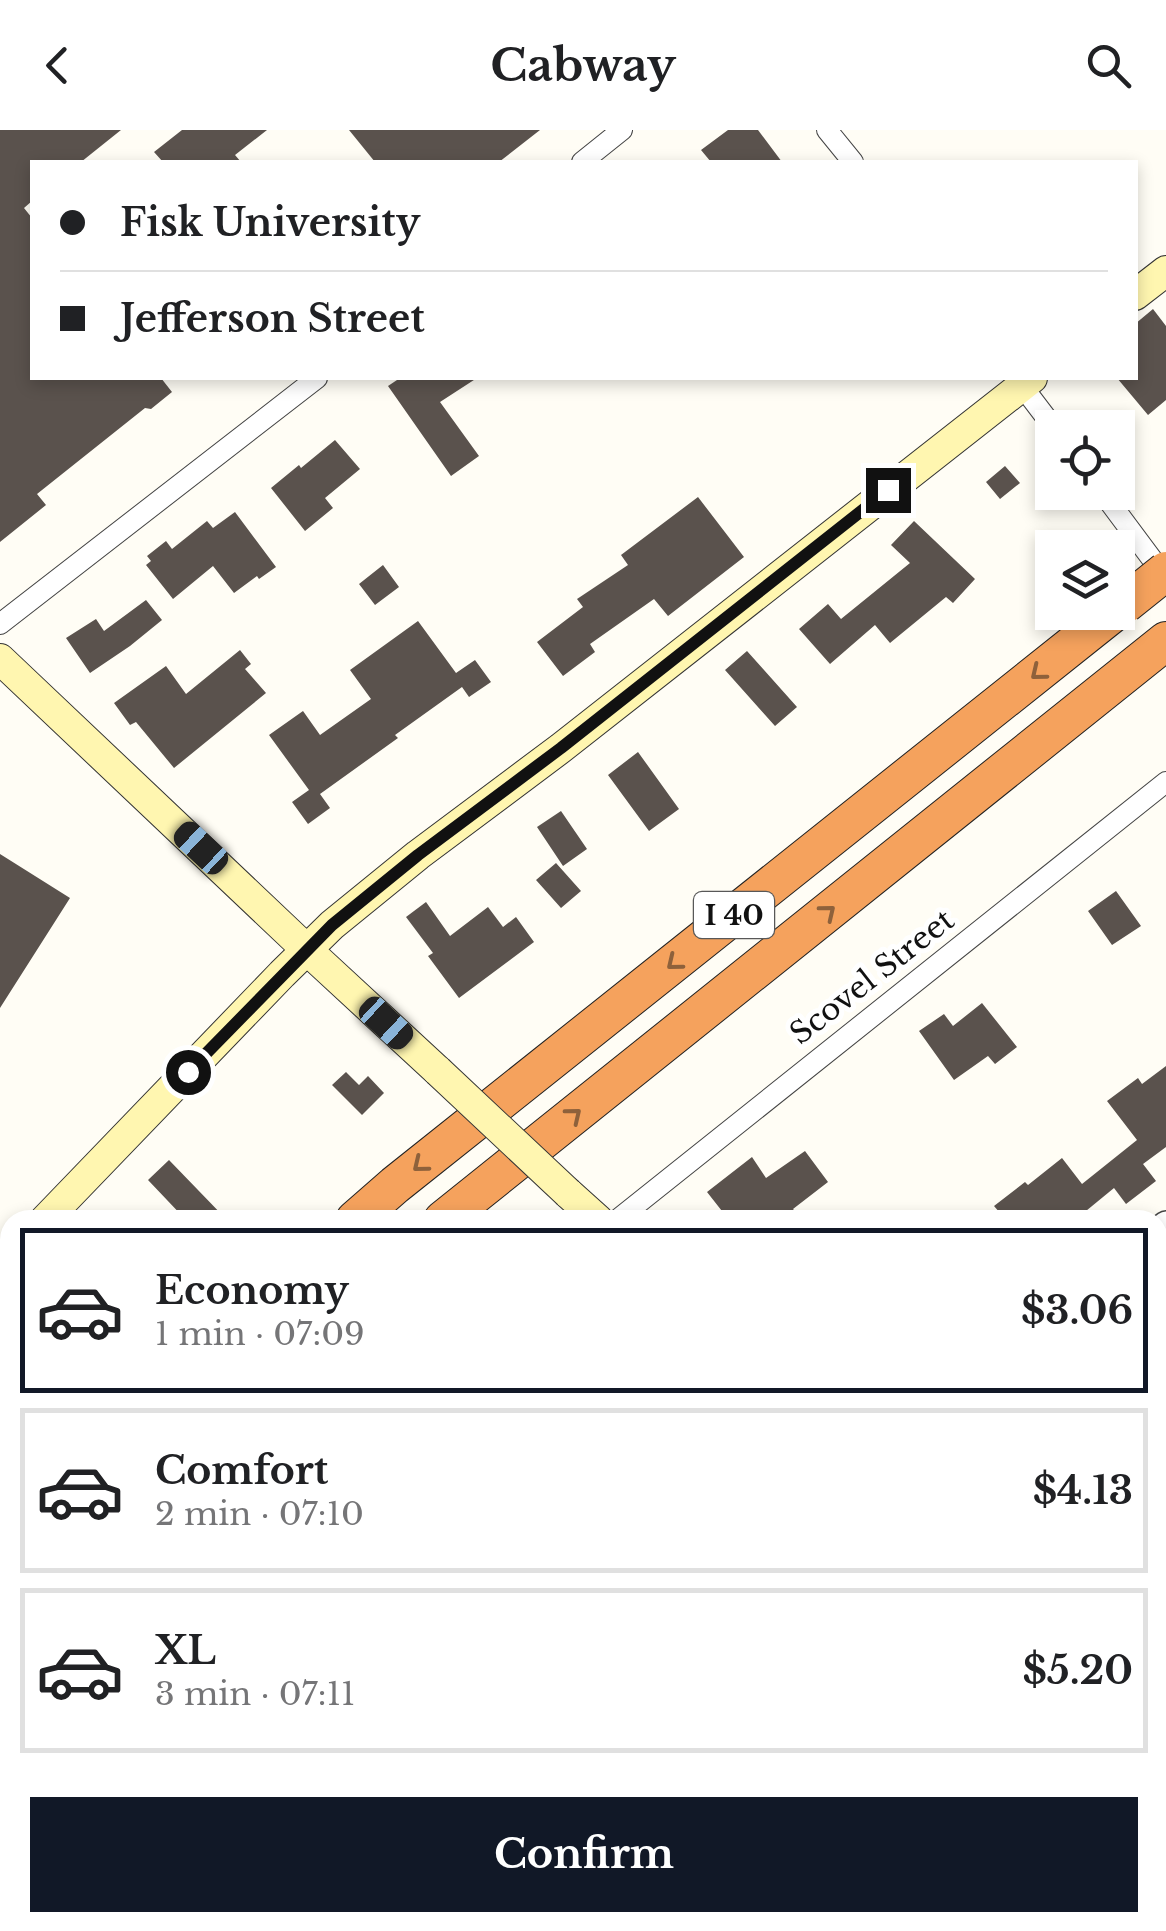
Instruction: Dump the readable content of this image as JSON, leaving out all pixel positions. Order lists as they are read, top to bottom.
{
  "streets": {
    "highway": ["I 40"],
    "street": ["Scovel Street"]
  },
  "page": {
    "header": "Cabway",
    "banner": ["Fisk University", "Jefferson Street"],
    "list": [
      {
        "name": "Economy",
        "note": "1 min · 07:09",
        "value": "$3.06"
      },
      {
        "name": "Comfort",
        "note": "2 min · 07:10",
        "value": "$4.13"
      },
      {
        "name": "XL",
        "note": "3 min · 07:11",
        "value": "$5.20"
      }
    ],
    "buttons": "Confirm"
  }
}
